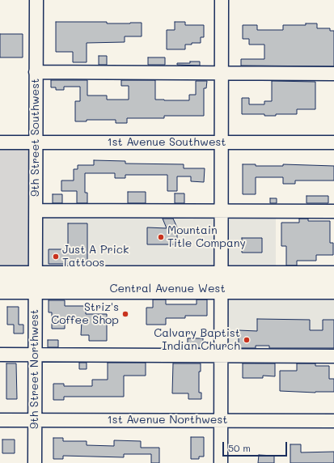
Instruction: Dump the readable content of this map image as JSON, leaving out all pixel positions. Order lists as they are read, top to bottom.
{
  "streets": {
    "highway": ["Central Avenue West"],
    "street": [
      "9th Street Southwest",
      "1st Avenue Southwest",
      "9th Street Northwest",
      "1st Avenue Northwest"
    ]
  },
  "crossings": [
    ["9th Street Southwest", "1st Avenue Southwest"],
    ["9th Street Southwest", "Central Avenue West"],
    ["9th Street Southwest", "9th Street Northwest"],
    ["Central Avenue West", "9th Street Northwest"],
    ["9th Street Northwest", "1st Avenue Northwest"]
  ],
  "places": [
    "Mountain Title Company",
    "Just A Prick Tattoos",
    "Striz's Coffee Shop",
    "Calvary Baptist Indian Church"
  ],
  "scale_bar": "50 m"
}
